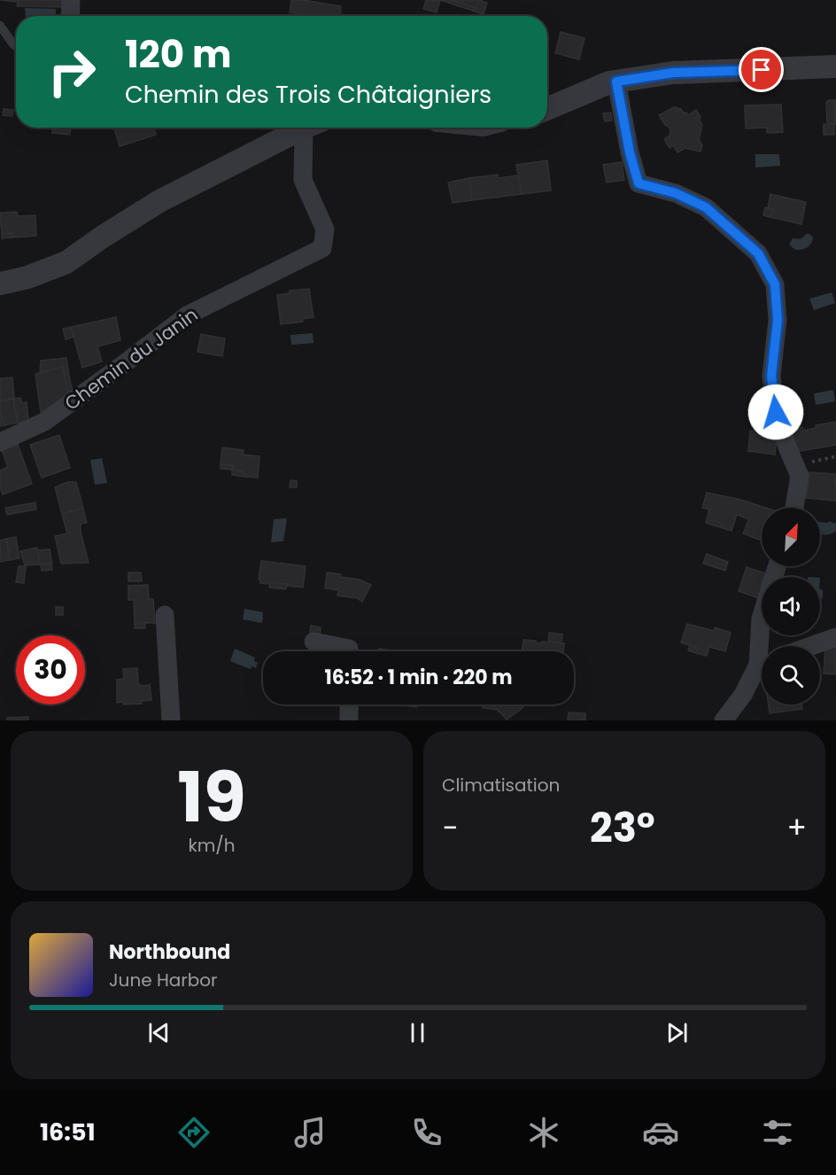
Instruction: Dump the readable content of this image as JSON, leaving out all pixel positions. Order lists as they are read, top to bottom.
{
  "streets": {
    "street": ["Chemin du Janin"]
  },
  "north": "top right",
  "page": {
    "turn": ["120 m", "Chemin des Trois Châtaigniers"],
    "limit": "30",
    "trip": "16:52 · 1 min · 220 m",
    "tile": [
      ["19", "km/h"],
      "Climatisation"
    ],
    "heat": ["−", "23°", "+"],
    "song": ["Northbound", "June Harbor"],
    "tabs": "16:51"
  }
}
